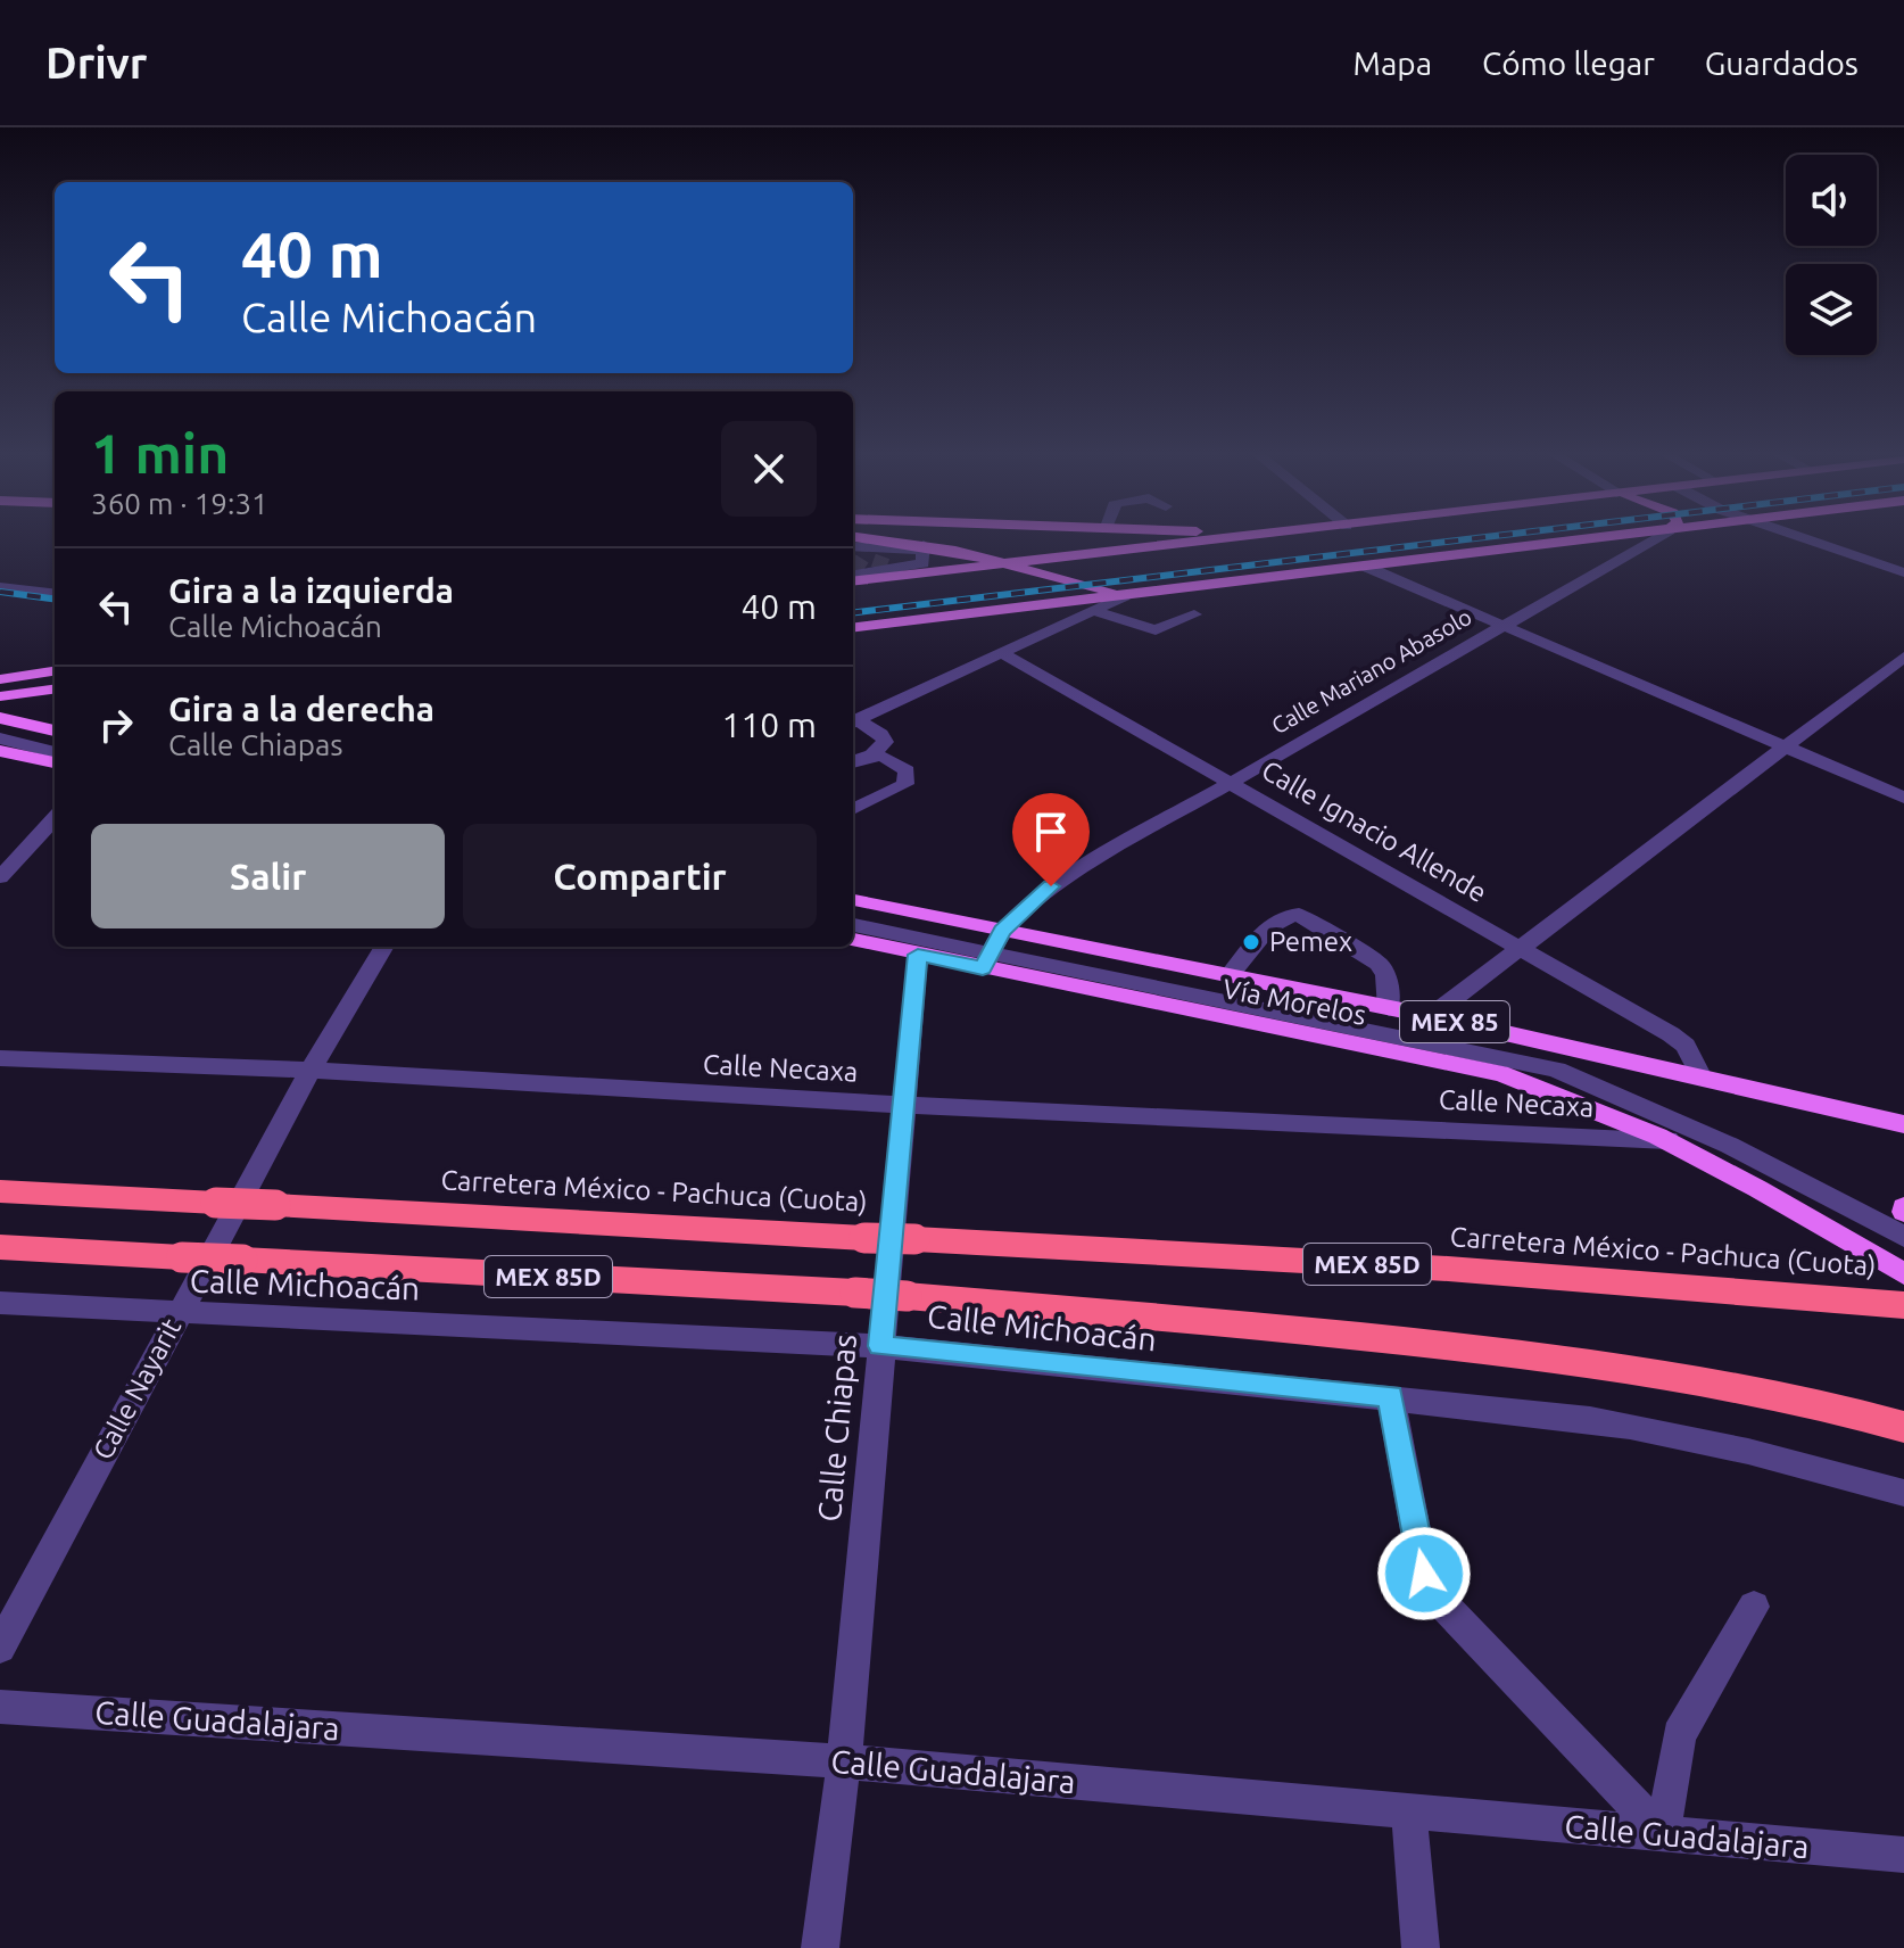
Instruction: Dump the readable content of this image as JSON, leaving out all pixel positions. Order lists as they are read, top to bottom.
{
  "streets": {
    "highway": ["Carretera México - Pachuca (Cuota)", "MEX 85D"],
    "main road": ["Vía Morelos", "MEX 85"],
    "street": [
      "Calle Mariano Abasolo",
      "Calle Ignacio Allende",
      "Calle Necaxa",
      "Calle Michoacán",
      "Calle Nayarit",
      "Calle Chiapas",
      "Calle Guadalajara"
    ]
  },
  "crossings": [
    ["Calle Mariano Abasolo", "Calle Ignacio Allende"],
    ["Calle Mariano Abasolo", "Vía Morelos"],
    ["Calle Ignacio Allende", "Vía Morelos"],
    ["Vía Morelos", "Calle Necaxa"],
    ["Calle Necaxa", "Calle Nayarit"],
    ["Calle Necaxa", "Calle Chiapas"],
    ["Calle Michoacán", "Calle Nayarit"],
    ["Calle Michoacán", "Calle Chiapas"],
    ["Calle Chiapas", "Calle Guadalajara"]
  ],
  "places": ["Pemex"],
  "page": {
    "header": "Drivr",
    "nav": ["Mapa", "Cómo llegar", "Guardados"],
    "turn": ["40 m", "Calle Michoacán"],
    "heading": ["1 min", "360 m · 19:31"],
    "list": [
      {
        "name": "Gira a la izquierda",
        "note": "Calle Michoacán",
        "value": "40 m"
      },
      {
        "name": "Gira a la derecha",
        "note": "Calle Chiapas",
        "value": "110 m"
      }
    ],
    "buttons": ["Salir", "Compartir"]
  }
}
